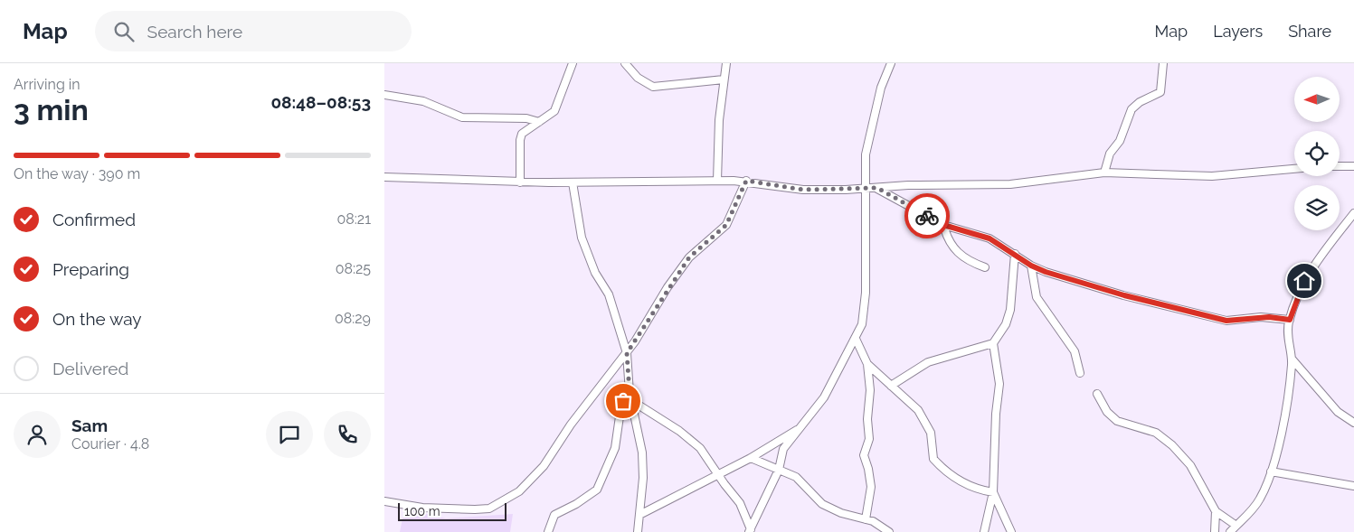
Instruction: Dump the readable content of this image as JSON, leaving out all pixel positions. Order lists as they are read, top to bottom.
{
  "scale_bar": "100 m",
  "north": "left",
  "page": {
    "header": "Map",
    "search": "Search here",
    "nav": ["Map", "Layers", "Share"],
    "heading": ["3 min", "Arriving in", "08:48–08:53"],
    "panel": ["Sam", "Courier · 4.8"],
    "bar": "On the way · 390 m",
    "list": [
      ["Confirmed", "08:21"],
      ["Preparing", "08:25"],
      ["On the way", "08:29"],
      "Delivered"
    ],
    "scale": "100 m"
  }
}
